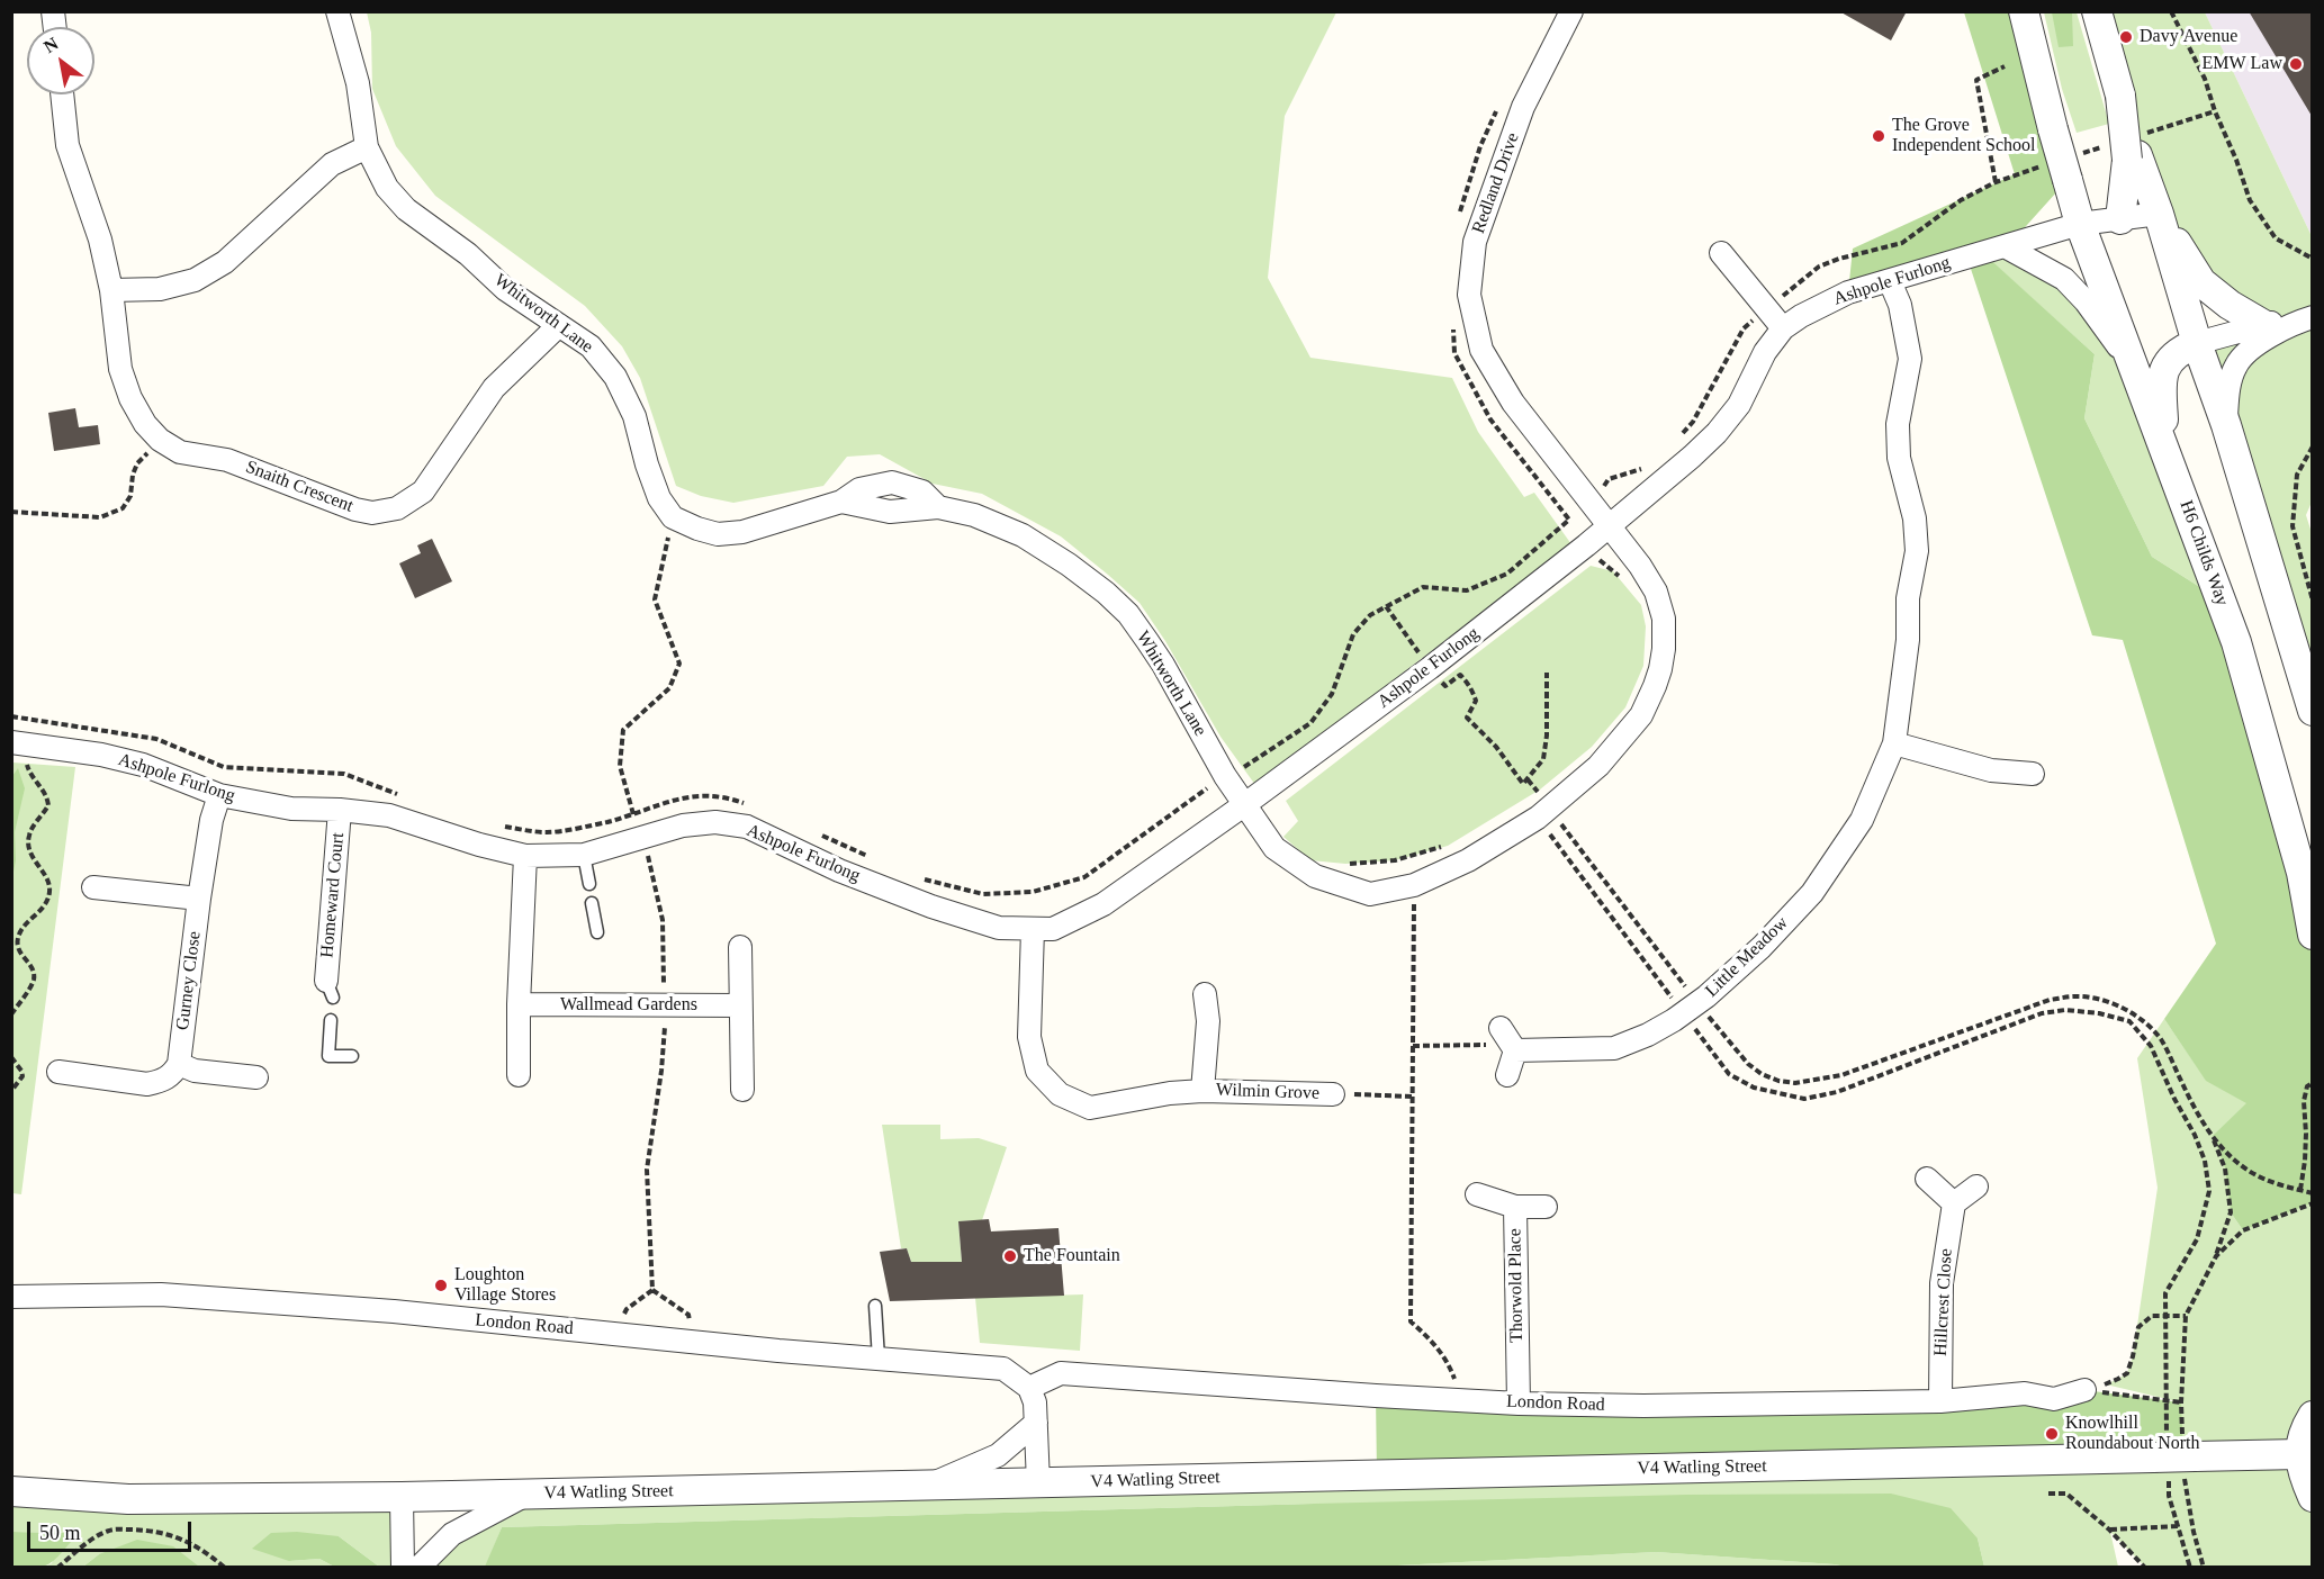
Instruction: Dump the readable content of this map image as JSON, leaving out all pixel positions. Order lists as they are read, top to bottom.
{
  "streets": {
    "street": [
      "Redland Drive",
      "Ashpole Furlong",
      "Whitworth Lane",
      "Snaith Crescent",
      "H6 Childs Way",
      "Homeward Court",
      "Little Meadow",
      "Gurney Close",
      "Wallmead Gardens",
      "Wilmin Grove",
      "Thorwold Place",
      "Hillcrest Close",
      "London Road",
      "V4 Watling Street"
    ]
  },
  "crossings": [
    ["Redland Drive", "Ashpole Furlong"],
    ["Ashpole Furlong", "Whitworth Lane"],
    ["Ashpole Furlong", "H6 Childs Way"],
    ["Ashpole Furlong", "Homeward Court"],
    ["Ashpole Furlong", "Little Meadow"],
    ["Ashpole Furlong", "Gurney Close"],
    ["Ashpole Furlong", "Wilmin Grove"],
    ["Whitworth Lane", "Snaith Crescent"],
    ["Thorwold Place", "London Road"],
    ["Hillcrest Close", "London Road"]
  ],
  "places": [
    "Davy Avenue",
    "EMW Law",
    "The Grove Independent School",
    "The Fountain",
    "Loughton Village Stores",
    "Knowlhill Roundabout North"
  ],
  "scale_bar": "50 m",
  "north": "top left"
}
